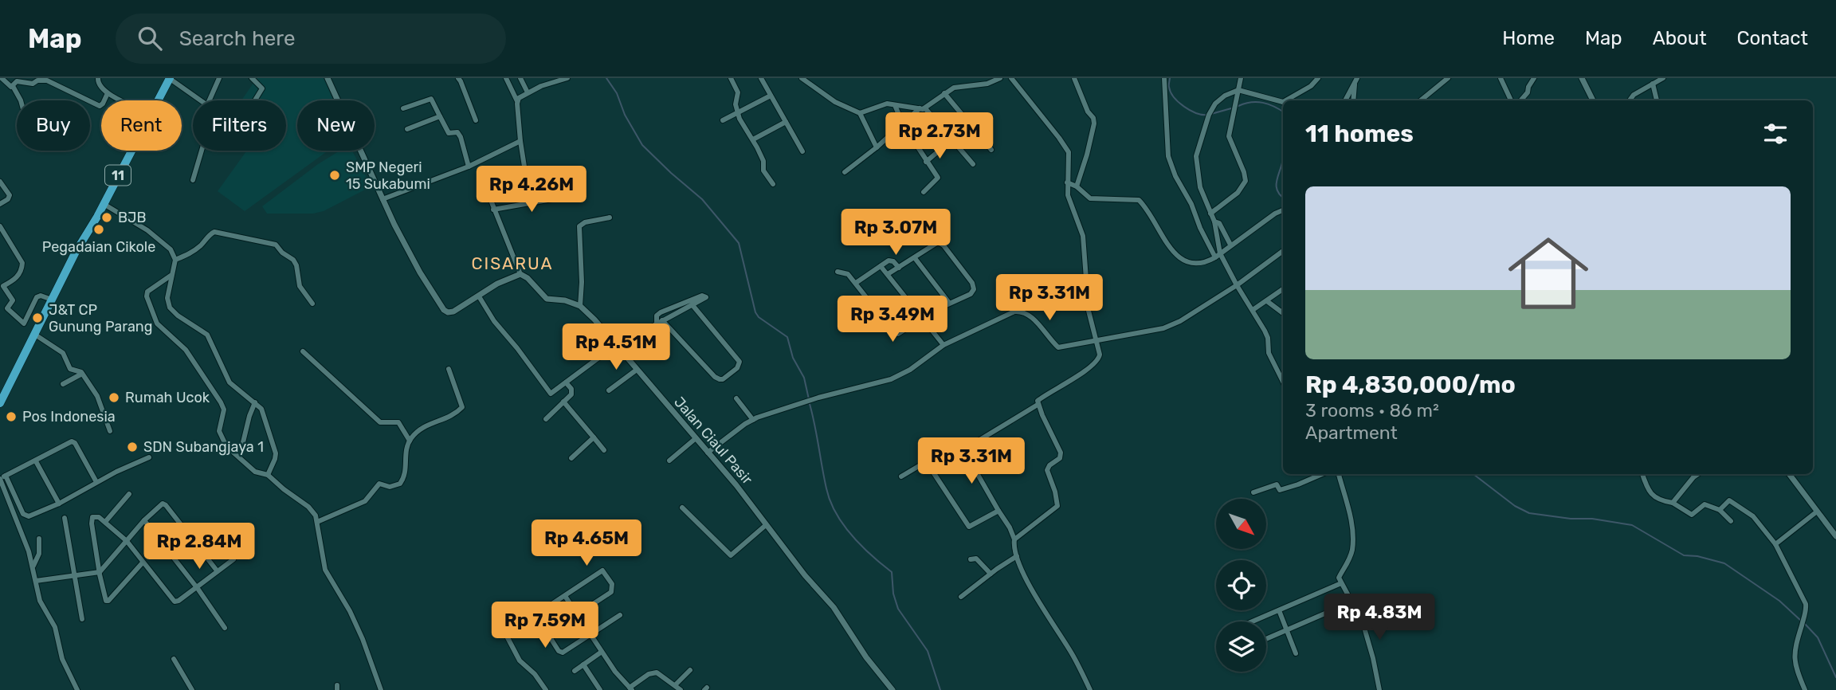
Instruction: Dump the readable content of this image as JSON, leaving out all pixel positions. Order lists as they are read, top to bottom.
{
  "streets": {
    "highway": ["11"],
    "street": ["Jalan Ciaul Pasir"]
  },
  "districts": ["CISARUA"],
  "places": [
    "SMP Negeri 15 Sukabumi",
    "BJB",
    "Pegadaian Cikole",
    "J&T CP Gunung Parang",
    "Rumah Ucok",
    "Pos Indonesia",
    "SDN Subangjaya 1"
  ],
  "north": "bottom right",
  "page": {
    "header": "Map",
    "search": "Search here",
    "nav": [
      "Home",
      "Map",
      "About",
      "Contact"
    ],
    "chip": [
      "Buy",
      "Rent",
      "Filters",
      "New"
    ],
    "heading": "11 homes",
    "price": [
      "Rp 2.73M",
      "Rp 4.26M",
      "Rp 3.07M",
      "Rp 3.31M",
      "Rp 3.49M",
      "Rp 4.51M",
      "Rp 3.31M",
      "Rp 4.65M",
      "Rp 2.84M",
      "Rp 4.83M",
      "Rp 7.59M"
    ],
    "list": [
      {
        "name": "Rp 4,830,000/mo",
        "note": "3 rooms · 86 m² · Apartment"
      }
    ]
  }
}
